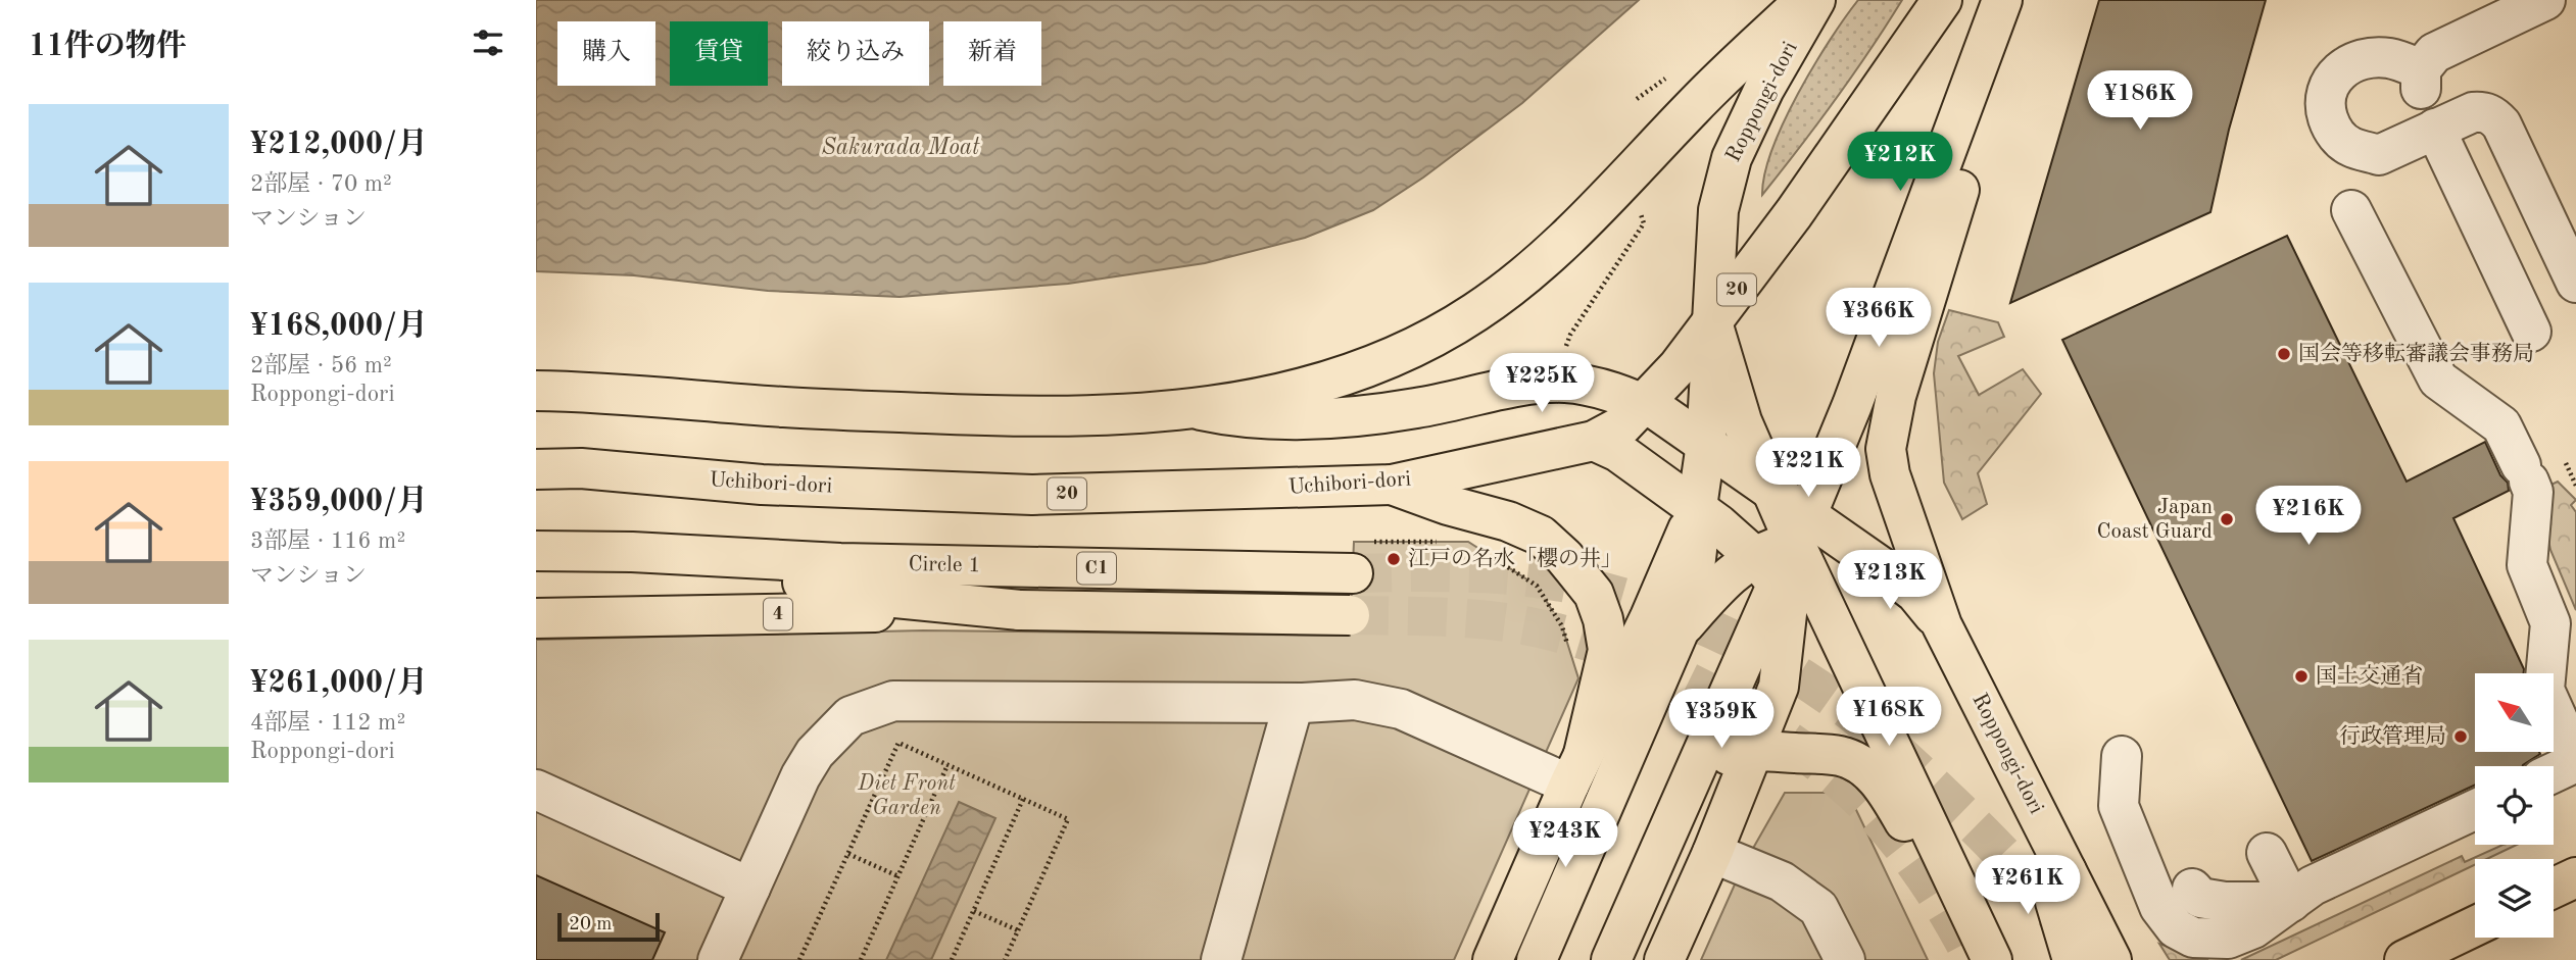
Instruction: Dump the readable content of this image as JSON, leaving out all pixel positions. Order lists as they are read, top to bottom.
{
  "streets": {
    "main road": [
      "Roppongi-dori",
      "20",
      "Uchibori-dori",
      "Circle 1",
      "C1",
      "4"
    ]
  },
  "crossings": [
    ["Roppongi-dori", "Uchibori-dori"],
    ["Circle 1", "C1"],
    ["Circle 1", "4"],
    ["C1", "4"]
  ],
  "water": ["Sakurada Moat"],
  "parks": ["Diet Front Garden"],
  "places": [
    "国会等移転審議会事務局",
    "Japan Coast Guard",
    "江戸の名水「櫻の井」",
    "国土交通省",
    "行政管理局"
  ],
  "scale_bar": "20 m",
  "north": "top left",
  "page": {
    "heading": "11件の物件",
    "chip": [
      "購入",
      "賃貸",
      "絞り込み",
      "新着"
    ],
    "price": [
      "¥186K",
      "¥212K",
      "¥366K",
      "¥225K",
      "¥221K",
      "¥216K",
      "¥213K",
      "¥168K",
      "¥359K",
      "¥243K",
      "¥261K"
    ],
    "list": [
      {
        "name": "¥212,000/月",
        "note": "2部屋 · 70 m² · マンション"
      },
      {
        "name": "¥168,000/月",
        "note": "2部屋 · 56 m² · Roppongi-dori"
      },
      {
        "name": "¥359,000/月",
        "note": "3部屋 · 116 m² · マンション"
      },
      {
        "name": "¥261,000/月",
        "note": "4部屋 · 112 m² · Roppongi-dori"
      }
    ],
    "scale": "20 m"
  }
}
